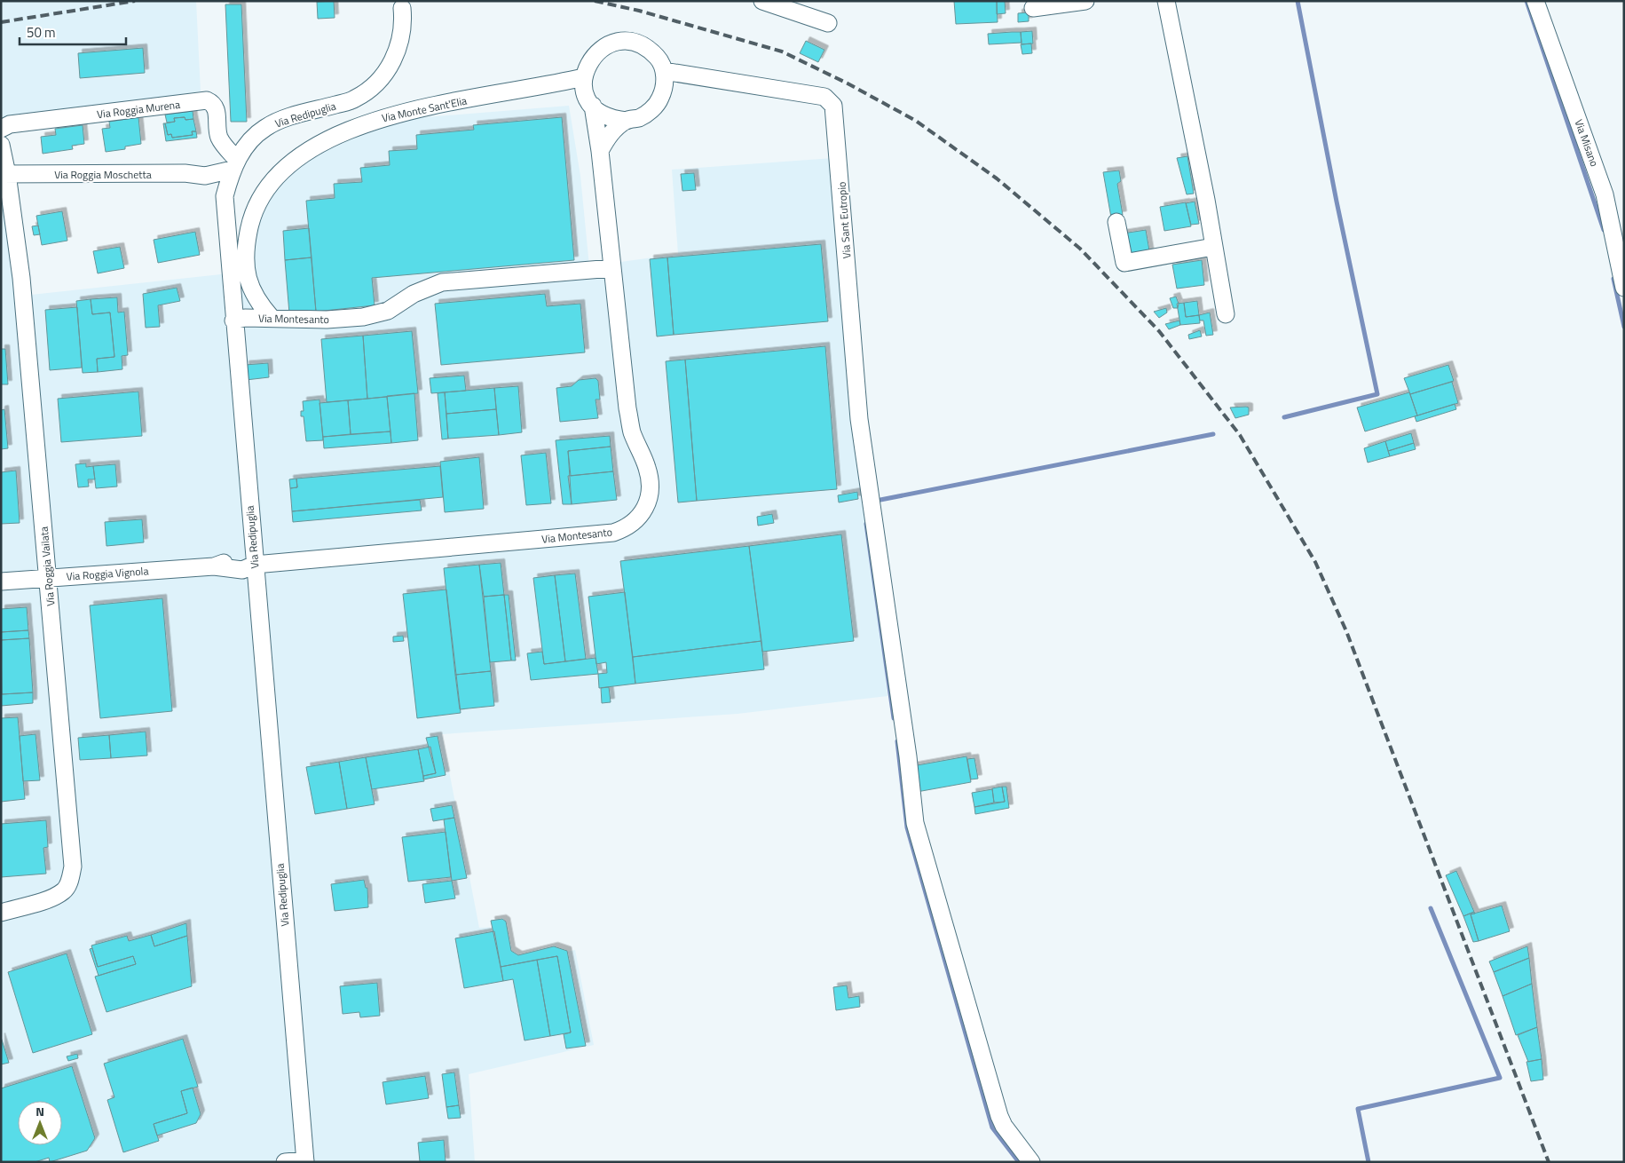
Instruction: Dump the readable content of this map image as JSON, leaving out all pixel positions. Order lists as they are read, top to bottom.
{
  "streets": {
    "street": [
      "Via Roggia Murena",
      "Via Monte Sant'Elia",
      "Via Redipuglia",
      "Via Misano",
      "Via Roggia Moschetta",
      "Via Sant Eutropio",
      "Via Montesanto",
      "Via Roggia Vailata",
      "Via Roggia Vignola"
    ]
  },
  "crossings": [
    ["Via Roggia Murena", "Via Redipuglia"],
    ["Via Roggia Murena", "Via Roggia Moschetta"],
    ["Via Monte Sant'Elia", "Via Sant Eutropio"],
    ["Via Monte Sant'Elia", "Via Montesanto"],
    ["Via Redipuglia", "Via Roggia Moschetta"],
    ["Via Redipuglia", "Via Montesanto"],
    ["Via Redipuglia", "Via Roggia Vignola"],
    ["Via Roggia Moschetta", "Via Roggia Vailata"],
    ["Via Sant Eutropio", "Via Montesanto"],
    ["Via Montesanto", "Via Roggia Vignola"],
    ["Via Roggia Vailata", "Via Roggia Vignola"]
  ],
  "scale_bar": "50 m",
  "north": "top"
}
